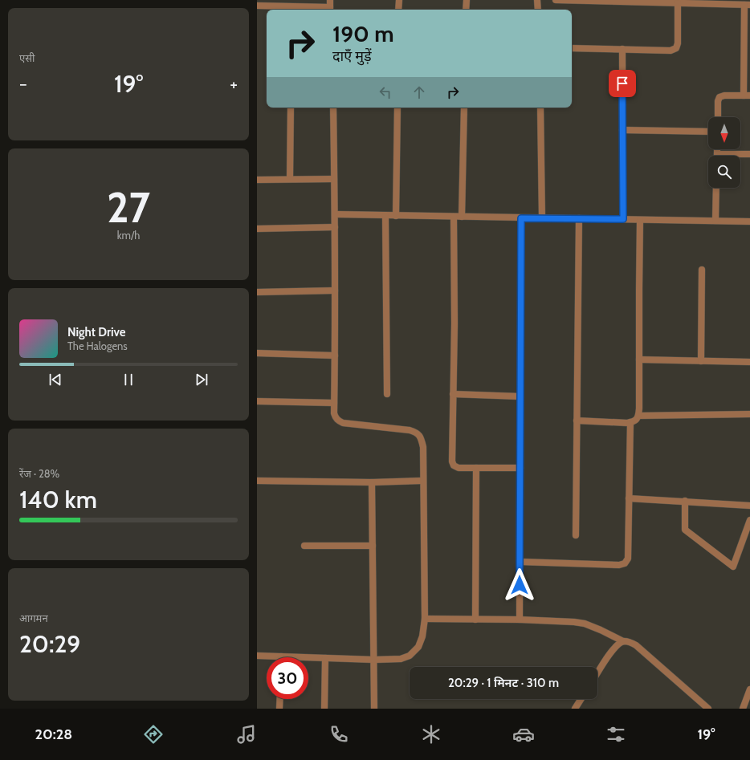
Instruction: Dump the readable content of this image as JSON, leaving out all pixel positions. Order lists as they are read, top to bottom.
{
  "north": "bottom",
  "page": {
    "tile": [
      "एसी",
      ["27", "km/h"],
      ["रेंज · 28%", "140 km"],
      ["आगमन", "20:29"]
    ],
    "turn": ["190 m", "दाएँ मुड़ें"],
    "heat": ["−", "19°", "+"],
    "song": ["Night Drive", "The Halogens"],
    "limit": "30",
    "trip": "20:29 · 1 मिनट · 310 m",
    "tabs": ["20:28", "19°"]
  }
}
